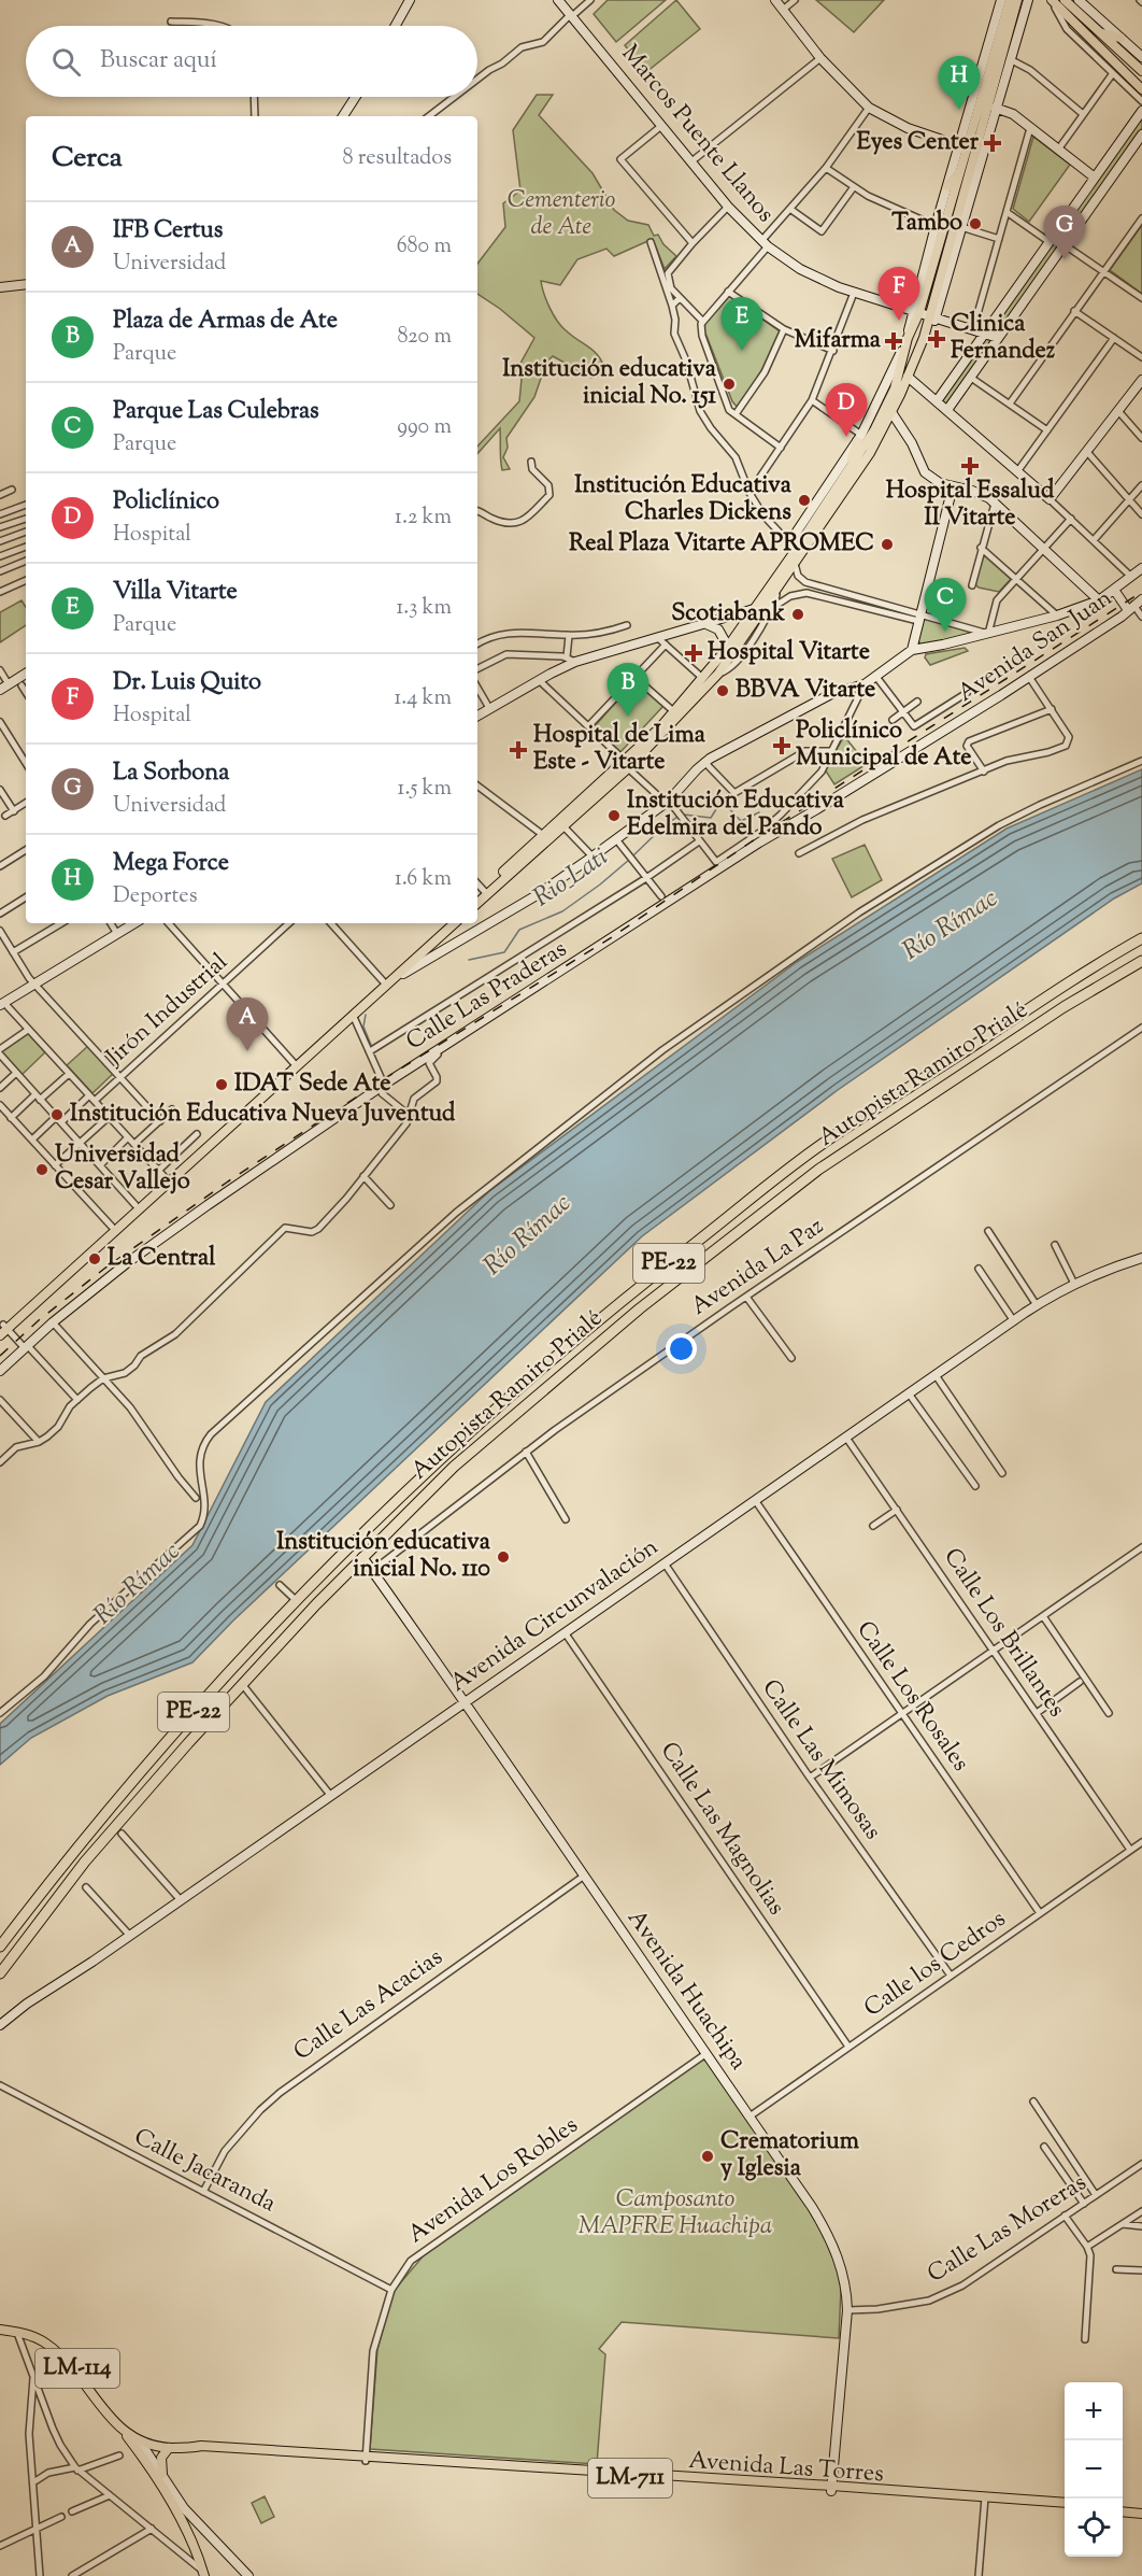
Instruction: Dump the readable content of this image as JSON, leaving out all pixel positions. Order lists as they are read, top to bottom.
{
  "streets": {
    "highway": ["Autopista Ramiro Prialé", "PE-22"],
    "main road": ["LM-114", "Avenida Las Torres", "LM-711"],
    "street": [
      "Marcos Puente Llanos",
      "Avenida San Juan",
      "Calle Las Praderas",
      "Jirón Industrial",
      "Avenida La Paz",
      "Avenida Circunvalación",
      "Calle Los Brillantes",
      "Calle Los Rosales",
      "Calle Las Mimosas",
      "Calle Las Magnolias",
      "Calle los Cedros",
      "Avenida Huachipa",
      "Calle Las Acacias",
      "Calle Jacaranda",
      "Avenida Los Robles",
      "Calle Las Moreras"
    ]
  },
  "crossings": [
    ["Avenida San Juan", "Calle Las Praderas"],
    ["Autopista Ramiro Prialé", "Avenida Huachipa"],
    ["Avenida La Paz", "Avenida Huachipa"],
    ["Avenida Circunvalación", "Calle Los Brillantes"],
    ["Avenida Circunvalación", "Calle Los Rosales"],
    ["Avenida Circunvalación", "Calle Las Mimosas"],
    ["Avenida Circunvalación", "Calle Las Magnolias"],
    ["Avenida Circunvalación", "Avenida Huachipa"],
    ["Calle Los Brillantes", "Calle los Cedros"],
    ["Calle Los Rosales", "Calle los Cedros"],
    ["Calle Las Mimosas", "Calle los Cedros"],
    ["Calle Las Magnolias", "Calle los Cedros"],
    ["Calle los Cedros", "Avenida Huachipa"],
    ["Avenida Huachipa", "Calle Las Acacias"],
    ["Avenida Huachipa", "Avenida Los Robles"],
    ["Avenida Huachipa", "Calle Las Moreras"],
    ["Avenida Huachipa", "Avenida Las Torres"],
    ["Calle Las Acacias", "Calle Jacaranda"],
    ["Calle Jacaranda", "Avenida Los Robles"],
    ["Avenida Los Robles", "Avenida Las Torres"],
    ["LM-114", "Avenida Las Torres"]
  ],
  "water": ["Rio_Lati", "Río Rímac"],
  "parks": ["Cementerio de Ate", "Camposanto MAPFRE Huachipa"],
  "places": {
    "health": [
      "Eyes Center",
      "Clinica Fernandez",
      "Mifarma",
      "Hospital Essalud II Vitarte",
      "Hospital Vitarte",
      "Policlínico Municipal de Ate",
      "Hospital de Lima Este - Vitarte"
    ],
    "other": [
      "Tambo",
      "Institución educativa inicial No. 151",
      "Institución Educativa Charles Dickens",
      "Real Plaza Vitarte APROMEC",
      "Scotiabank",
      "BBVA Vitarte",
      "Institución Educativa Edelmira del Pando",
      "IDAT Sede Ate",
      "Institución Educativa Nueva Juventud",
      "Universidad Cesar Vallejo",
      "La Central",
      "Institución educativa inicial No. 110",
      "Crematorium y Iglesia"
    ]
  },
  "page": {
    "search": "Buscar aquí",
    "pins": [
      "H",
      "G",
      "F",
      "E",
      "D",
      "C",
      "B",
      "A"
    ],
    "heading": ["Cerca", "8 resultados"],
    "list": [
      {
        "mark": "A",
        "name": "IFB Certus",
        "note": "Universidad",
        "value": "680 m"
      },
      {
        "mark": "B",
        "name": "Plaza de Armas de Ate",
        "note": "Parque",
        "value": "820 m"
      },
      {
        "mark": "C",
        "name": "Parque Las Culebras",
        "note": "Parque",
        "value": "990 m"
      },
      {
        "mark": "D",
        "name": "Policlínico",
        "note": "Hospital",
        "value": "1.2 km"
      },
      {
        "mark": "E",
        "name": "Villa Vitarte",
        "note": "Parque",
        "value": "1.3 km"
      },
      {
        "mark": "F",
        "name": "Dr. Luis Quito",
        "note": "Hospital",
        "value": "1.4 km"
      },
      {
        "mark": "G",
        "name": "La Sorbona",
        "note": "Universidad",
        "value": "1.5 km"
      },
      {
        "mark": "H",
        "name": "Mega Force",
        "note": "Deportes",
        "value": "1.6 km"
      }
    ],
    "map_buttons": ["+", "−"]
  }
}
